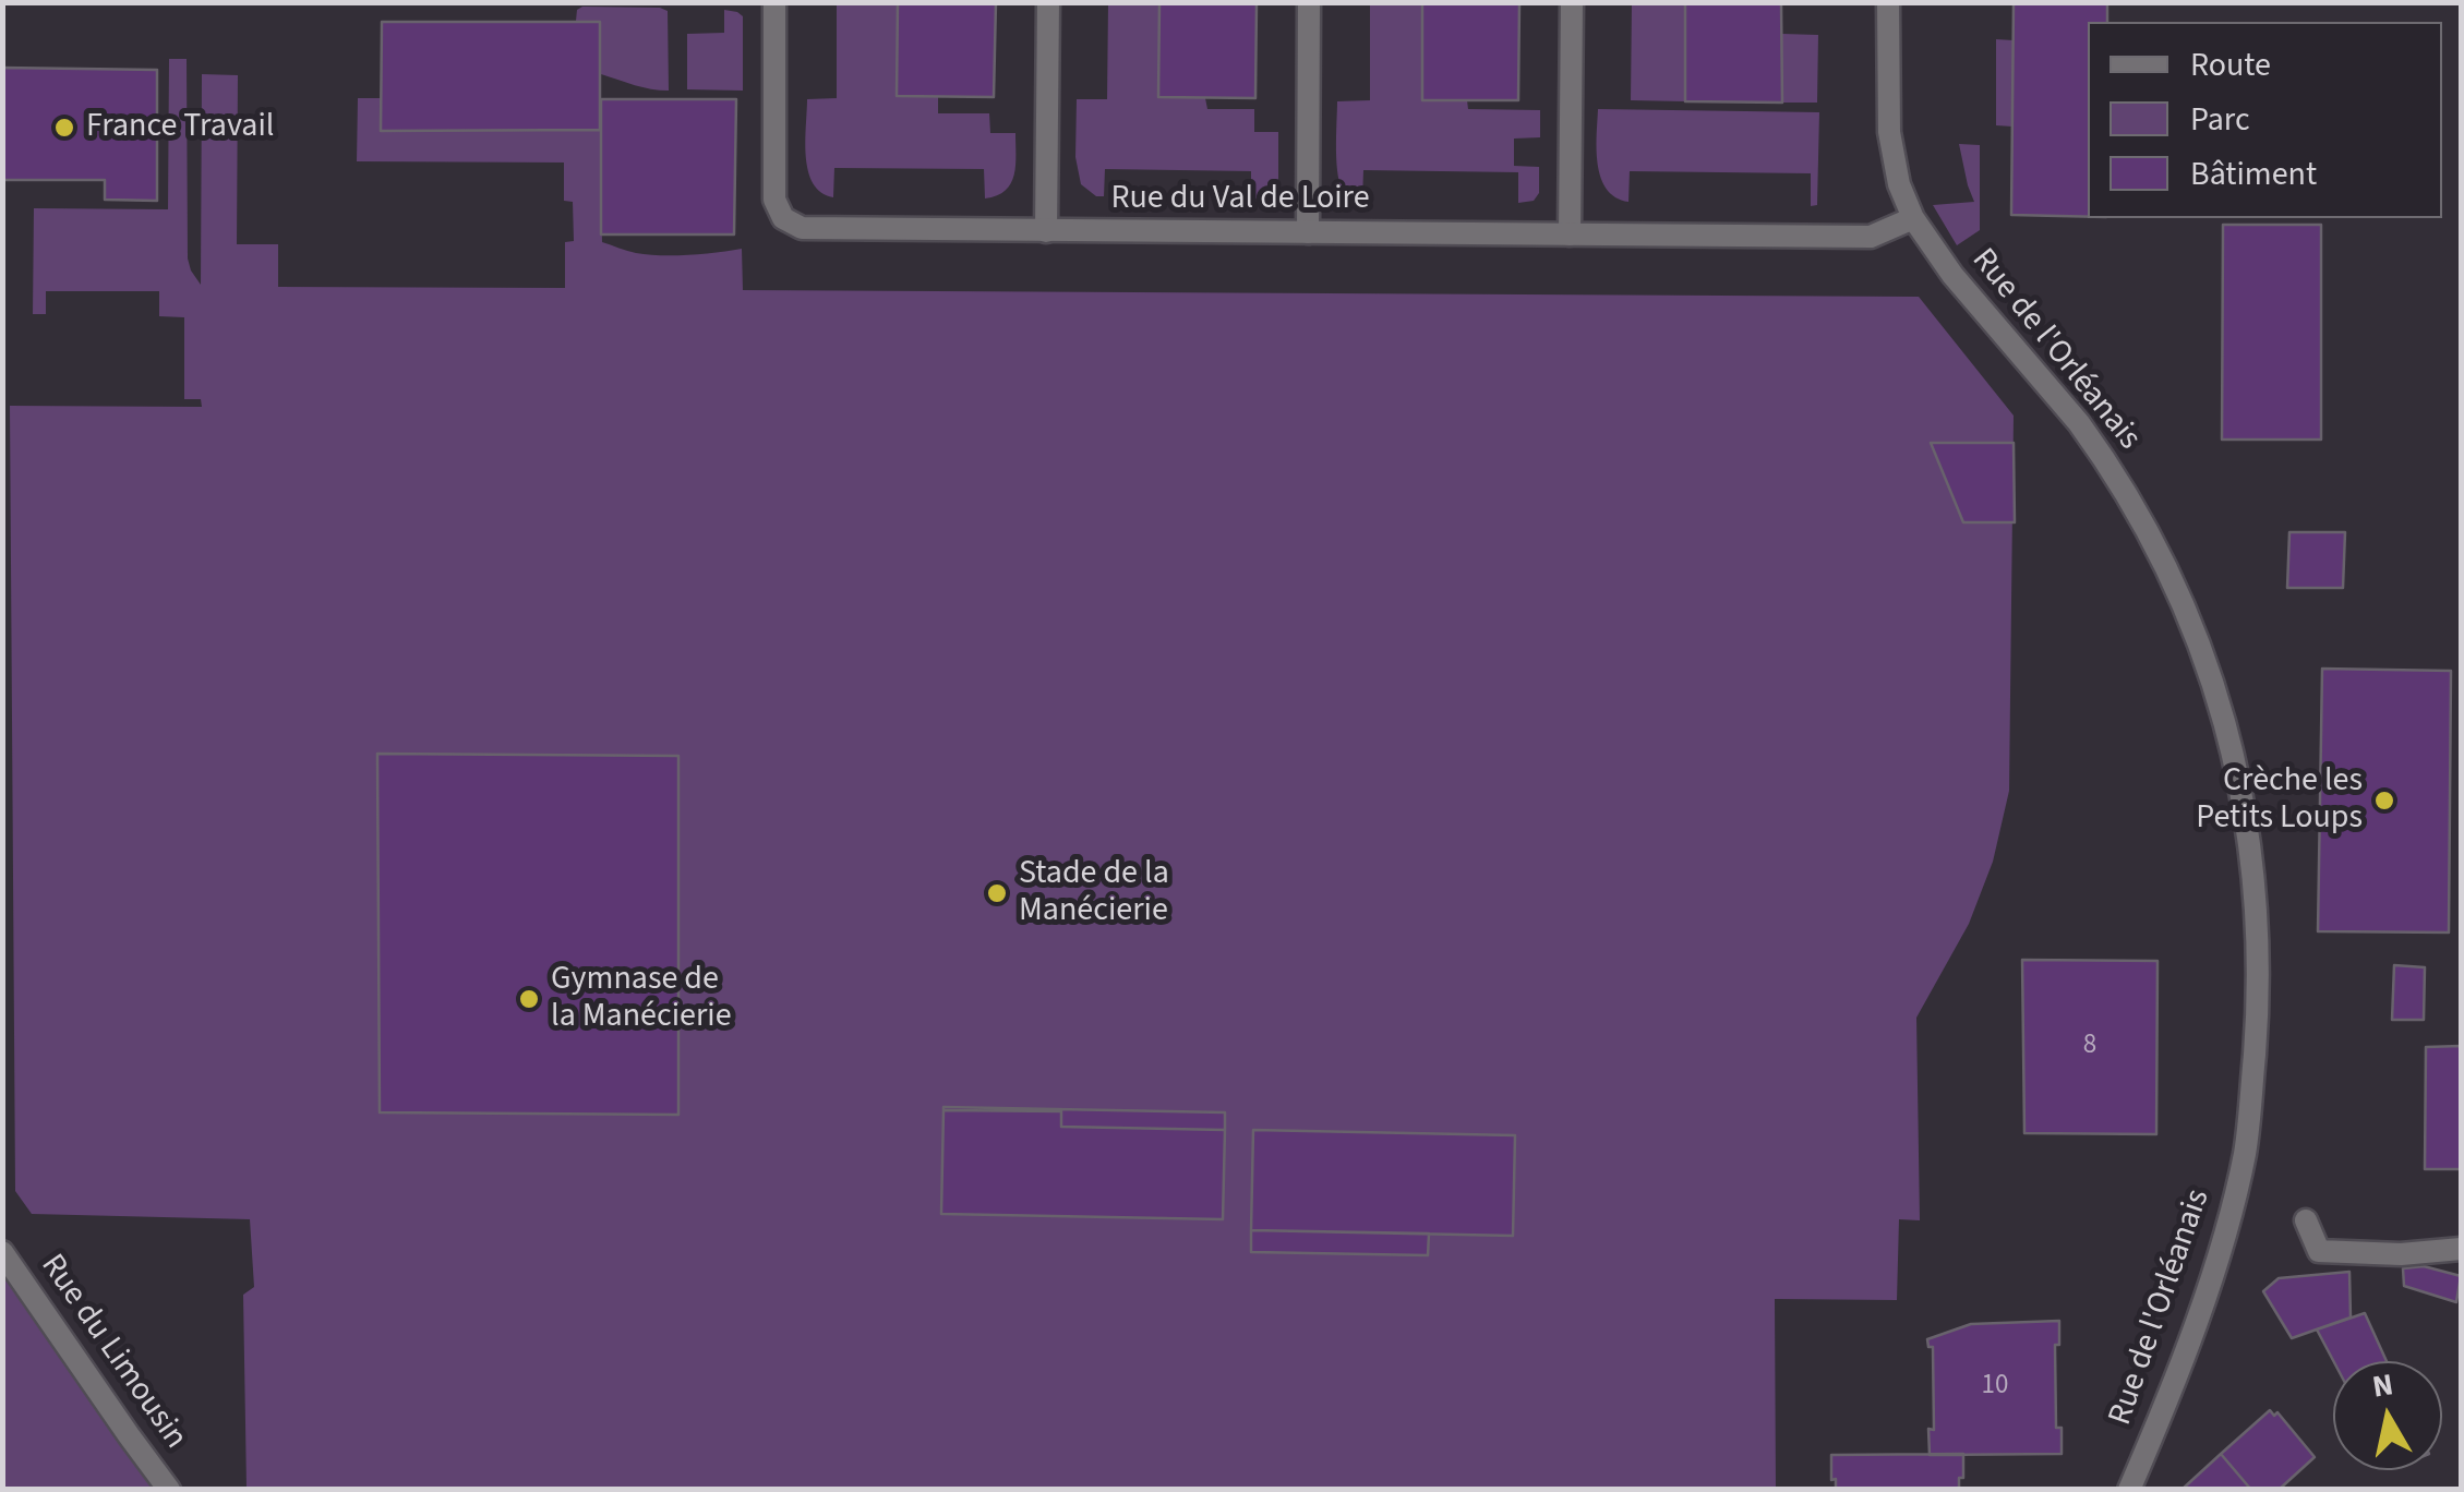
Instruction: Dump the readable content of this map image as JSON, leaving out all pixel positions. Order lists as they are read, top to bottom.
{
  "streets": {
    "street": ["Rue du Val de Loire", "Rue de l'Orléanais", "Rue du Limousin"]
  },
  "crossings": [
    ["Rue du Val de Loire", "Rue de l'Orléanais"]
  ],
  "places": [
    "France Travail",
    "Crèche les Petits Loups",
    "Stade de la Manécierie",
    "Gymnase de la Manécierie"
  ],
  "house_numbers": ["8", "10"],
  "legend": ["Route", "Parc", "Bâtiment"],
  "north": "top"
}
